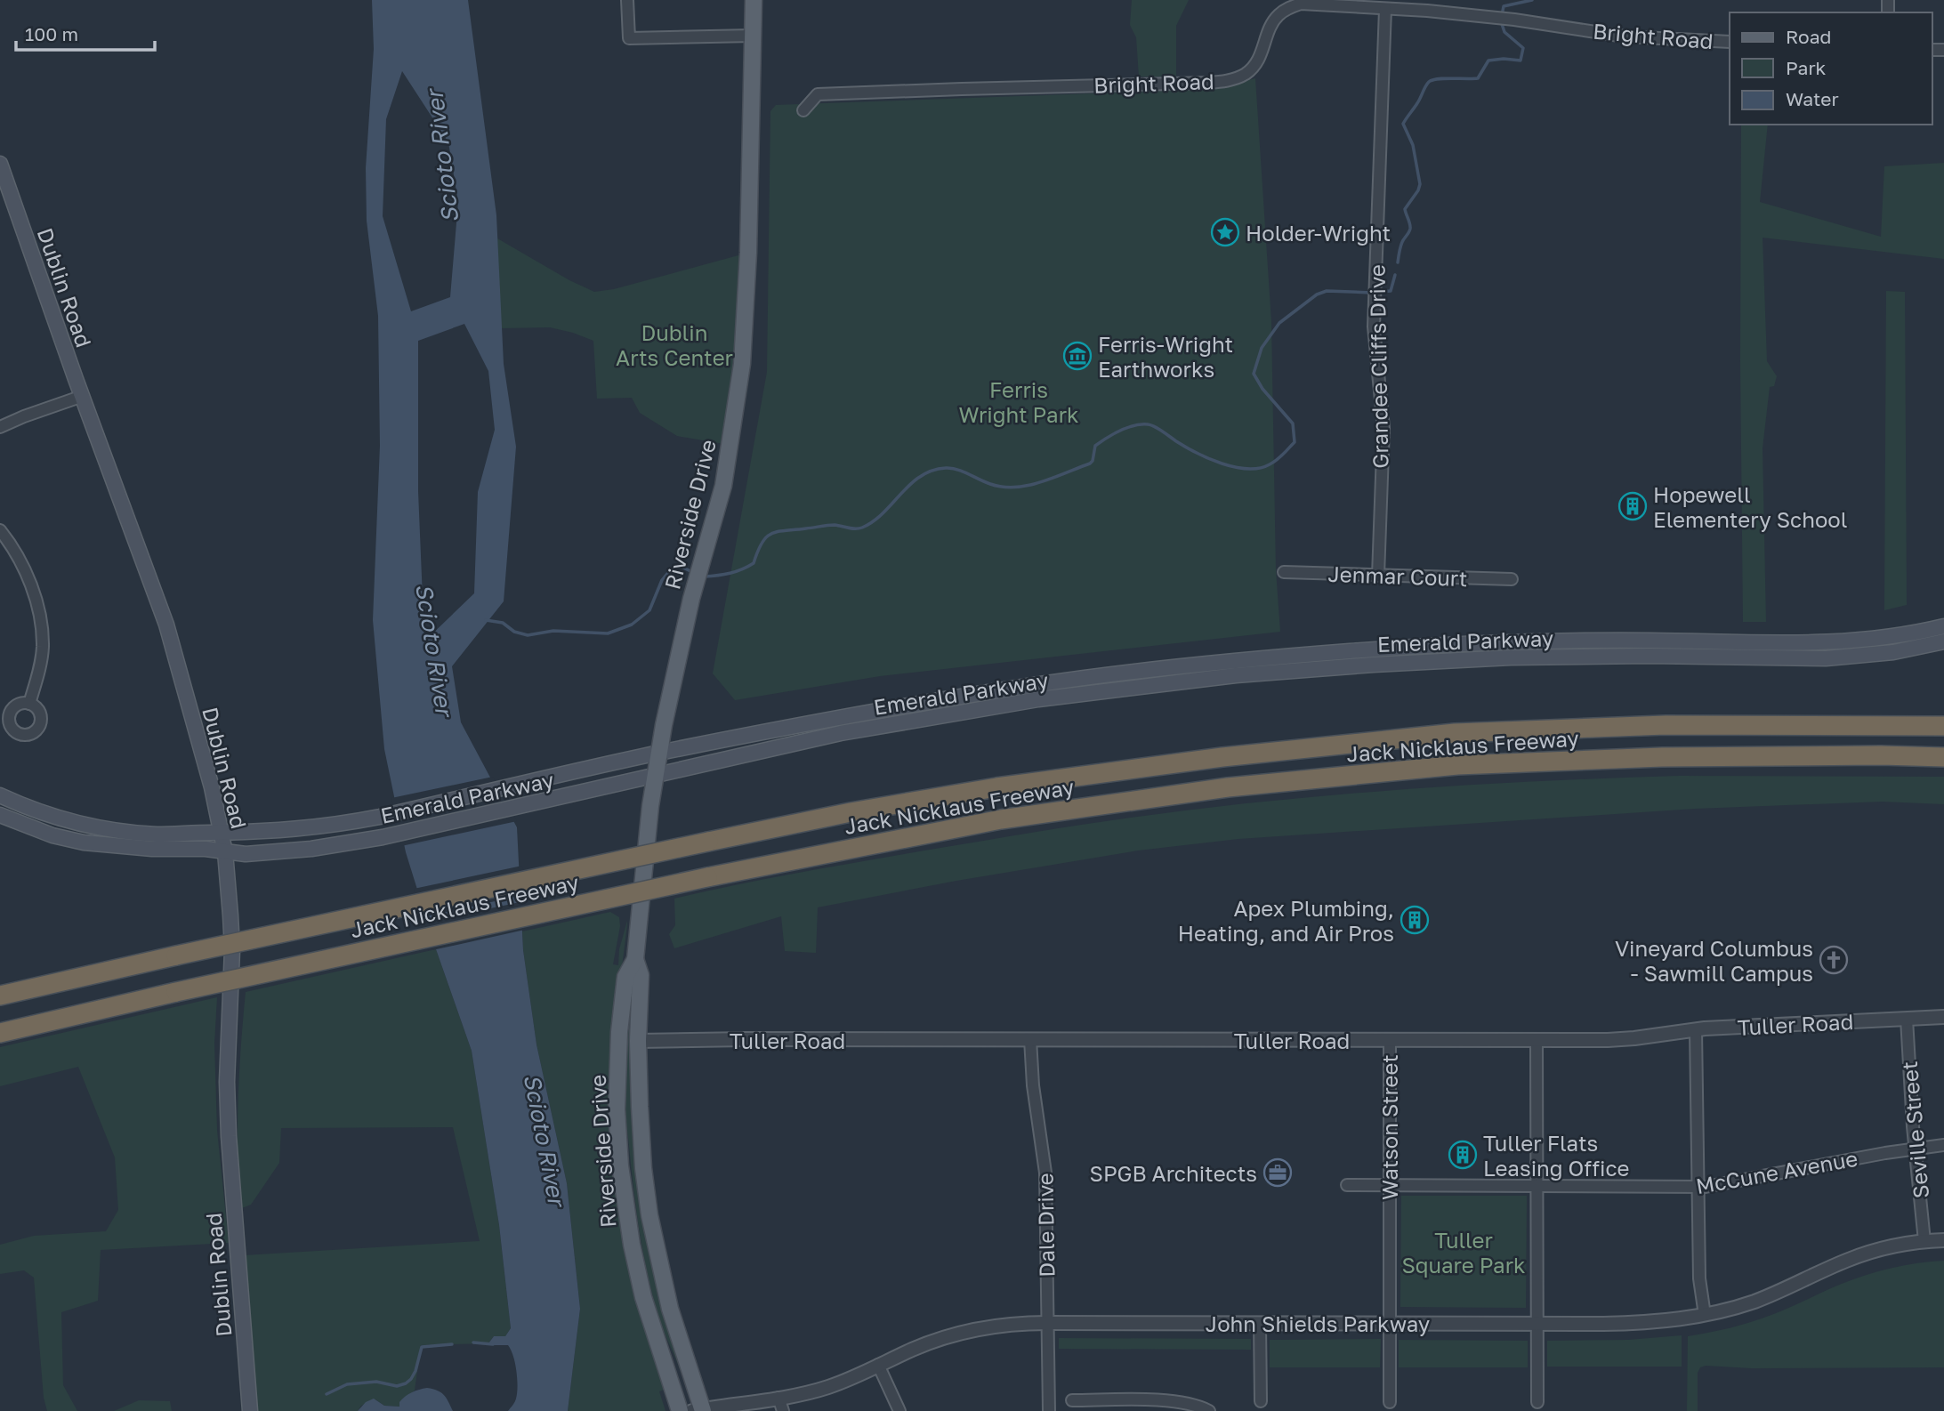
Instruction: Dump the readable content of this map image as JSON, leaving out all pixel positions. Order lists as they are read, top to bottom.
{
  "streets": {
    "highway": ["Jack Nicklaus Freeway"],
    "main road": ["Dublin Road", "Riverside Drive", "Emerald Parkway"],
    "street": [
      "Bright Road",
      "Grandee Cliffs Drive",
      "Jenmar Court",
      "Tuller Road",
      "Watson Street",
      "Seville Street",
      "McCune Avenue",
      "Dale Drive",
      "John Shields Parkway"
    ]
  },
  "crossings": [
    ["Bright Road", "Grandee Cliffs Drive"],
    ["Dublin Road", "Emerald Parkway"],
    ["Grandee Cliffs Drive", "Jenmar Court"],
    ["Riverside Drive", "Emerald Parkway"],
    ["Riverside Drive", "Tuller Road"],
    ["Riverside Drive", "John Shields Parkway"],
    ["Tuller Road", "Watson Street"],
    ["Tuller Road", "Seville Street"],
    ["Tuller Road", "Dale Drive"],
    ["Watson Street", "McCune Avenue"],
    ["Watson Street", "John Shields Parkway"],
    ["Seville Street", "McCune Avenue"],
    ["Seville Street", "John Shields Parkway"],
    ["Dale Drive", "John Shields Parkway"]
  ],
  "water": ["Scioto River"],
  "parks": ["Dublin Arts Center", "Ferris Wright Park", "Tuller Square Park"],
  "places": {
    "place": ["Holder-Wright"],
    "museum": ["Ferris-Wright Earthworks"],
    "building": ["Hopewell Elementery School", "Apex Plumbing, Heating, and Air Pros", "Tuller Flats Leasing Office"],
    "church": ["Vineyard Columbus - Sawmill Campus"],
    "office": ["SPGB Architects"]
  },
  "legend": ["Road", "Park", "Water"],
  "scale_bar": "100 m"
}
